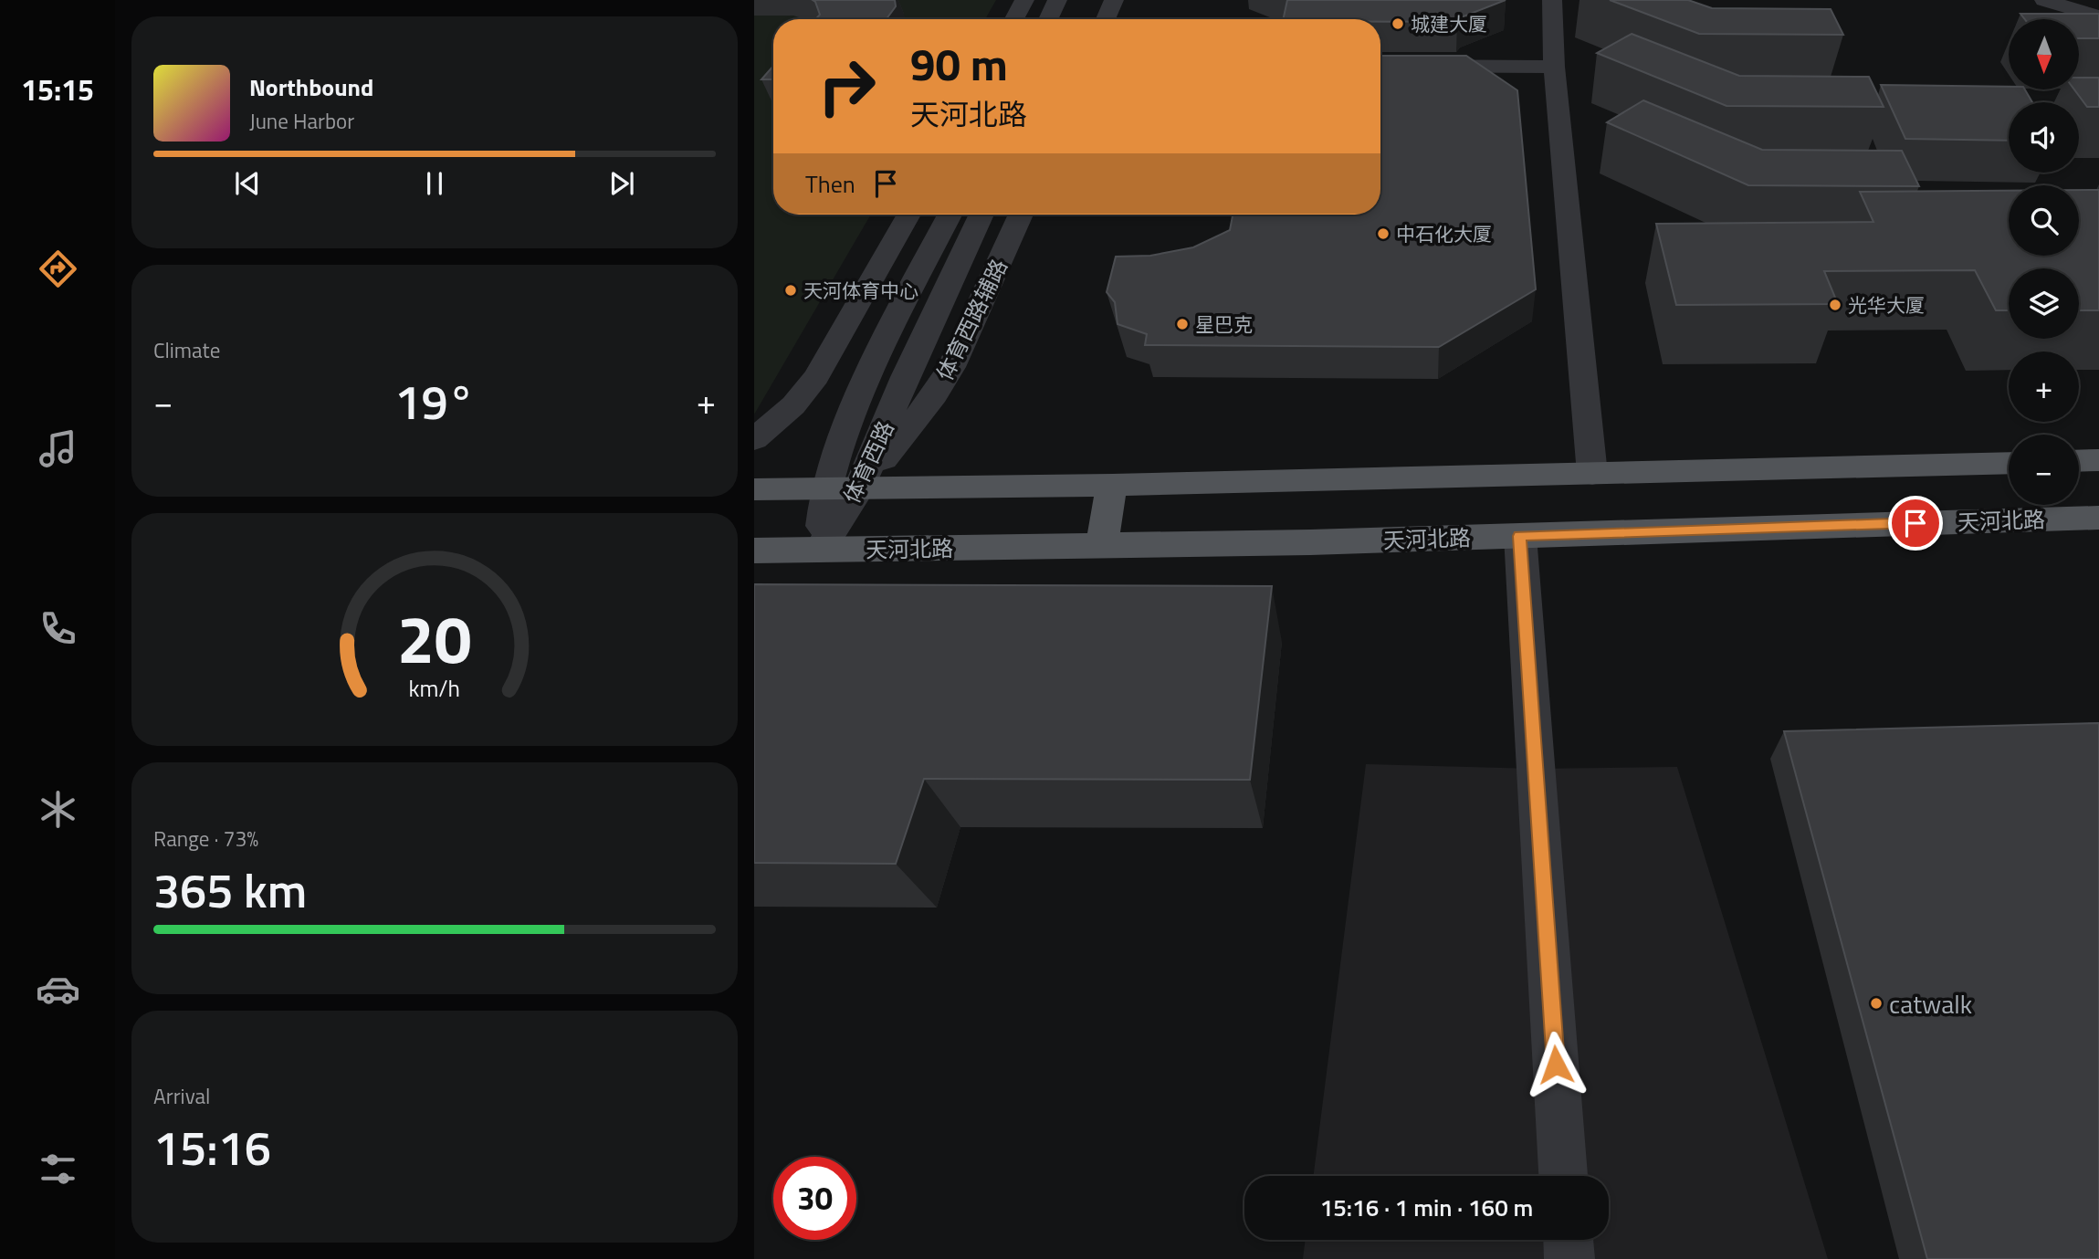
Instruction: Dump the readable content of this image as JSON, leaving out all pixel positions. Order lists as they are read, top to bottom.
{
  "streets": {
    "main road": ["天河北路"],
    "street": ["体育西路辅路", "体育西路"]
  },
  "crossings": [
    ["体育西路辅路", "体育西路"],
    ["体育西路", "天河北路"]
  ],
  "places": [
    "城建大厦",
    "中石化大厦",
    "天河体育中心",
    "光华大厦",
    "星巴克",
    "catwalk"
  ],
  "north": "bottom",
  "page": {
    "tabs": "15:15",
    "map_buttons": ["+", "−"],
    "turn": ["90 m", "天河北路"],
    "song": ["Northbound", "June Harbor"],
    "then": "Then",
    "tile": [
      "Climate",
      ["Range · 73%", "365 km"],
      ["Arrival", "15:16"]
    ],
    "heat": ["−", "19°", "+"],
    "limit": "30",
    "trip": "15:16 · 1 min · 160 m",
    "gauge": ["20", "km/h"]
  }
}
